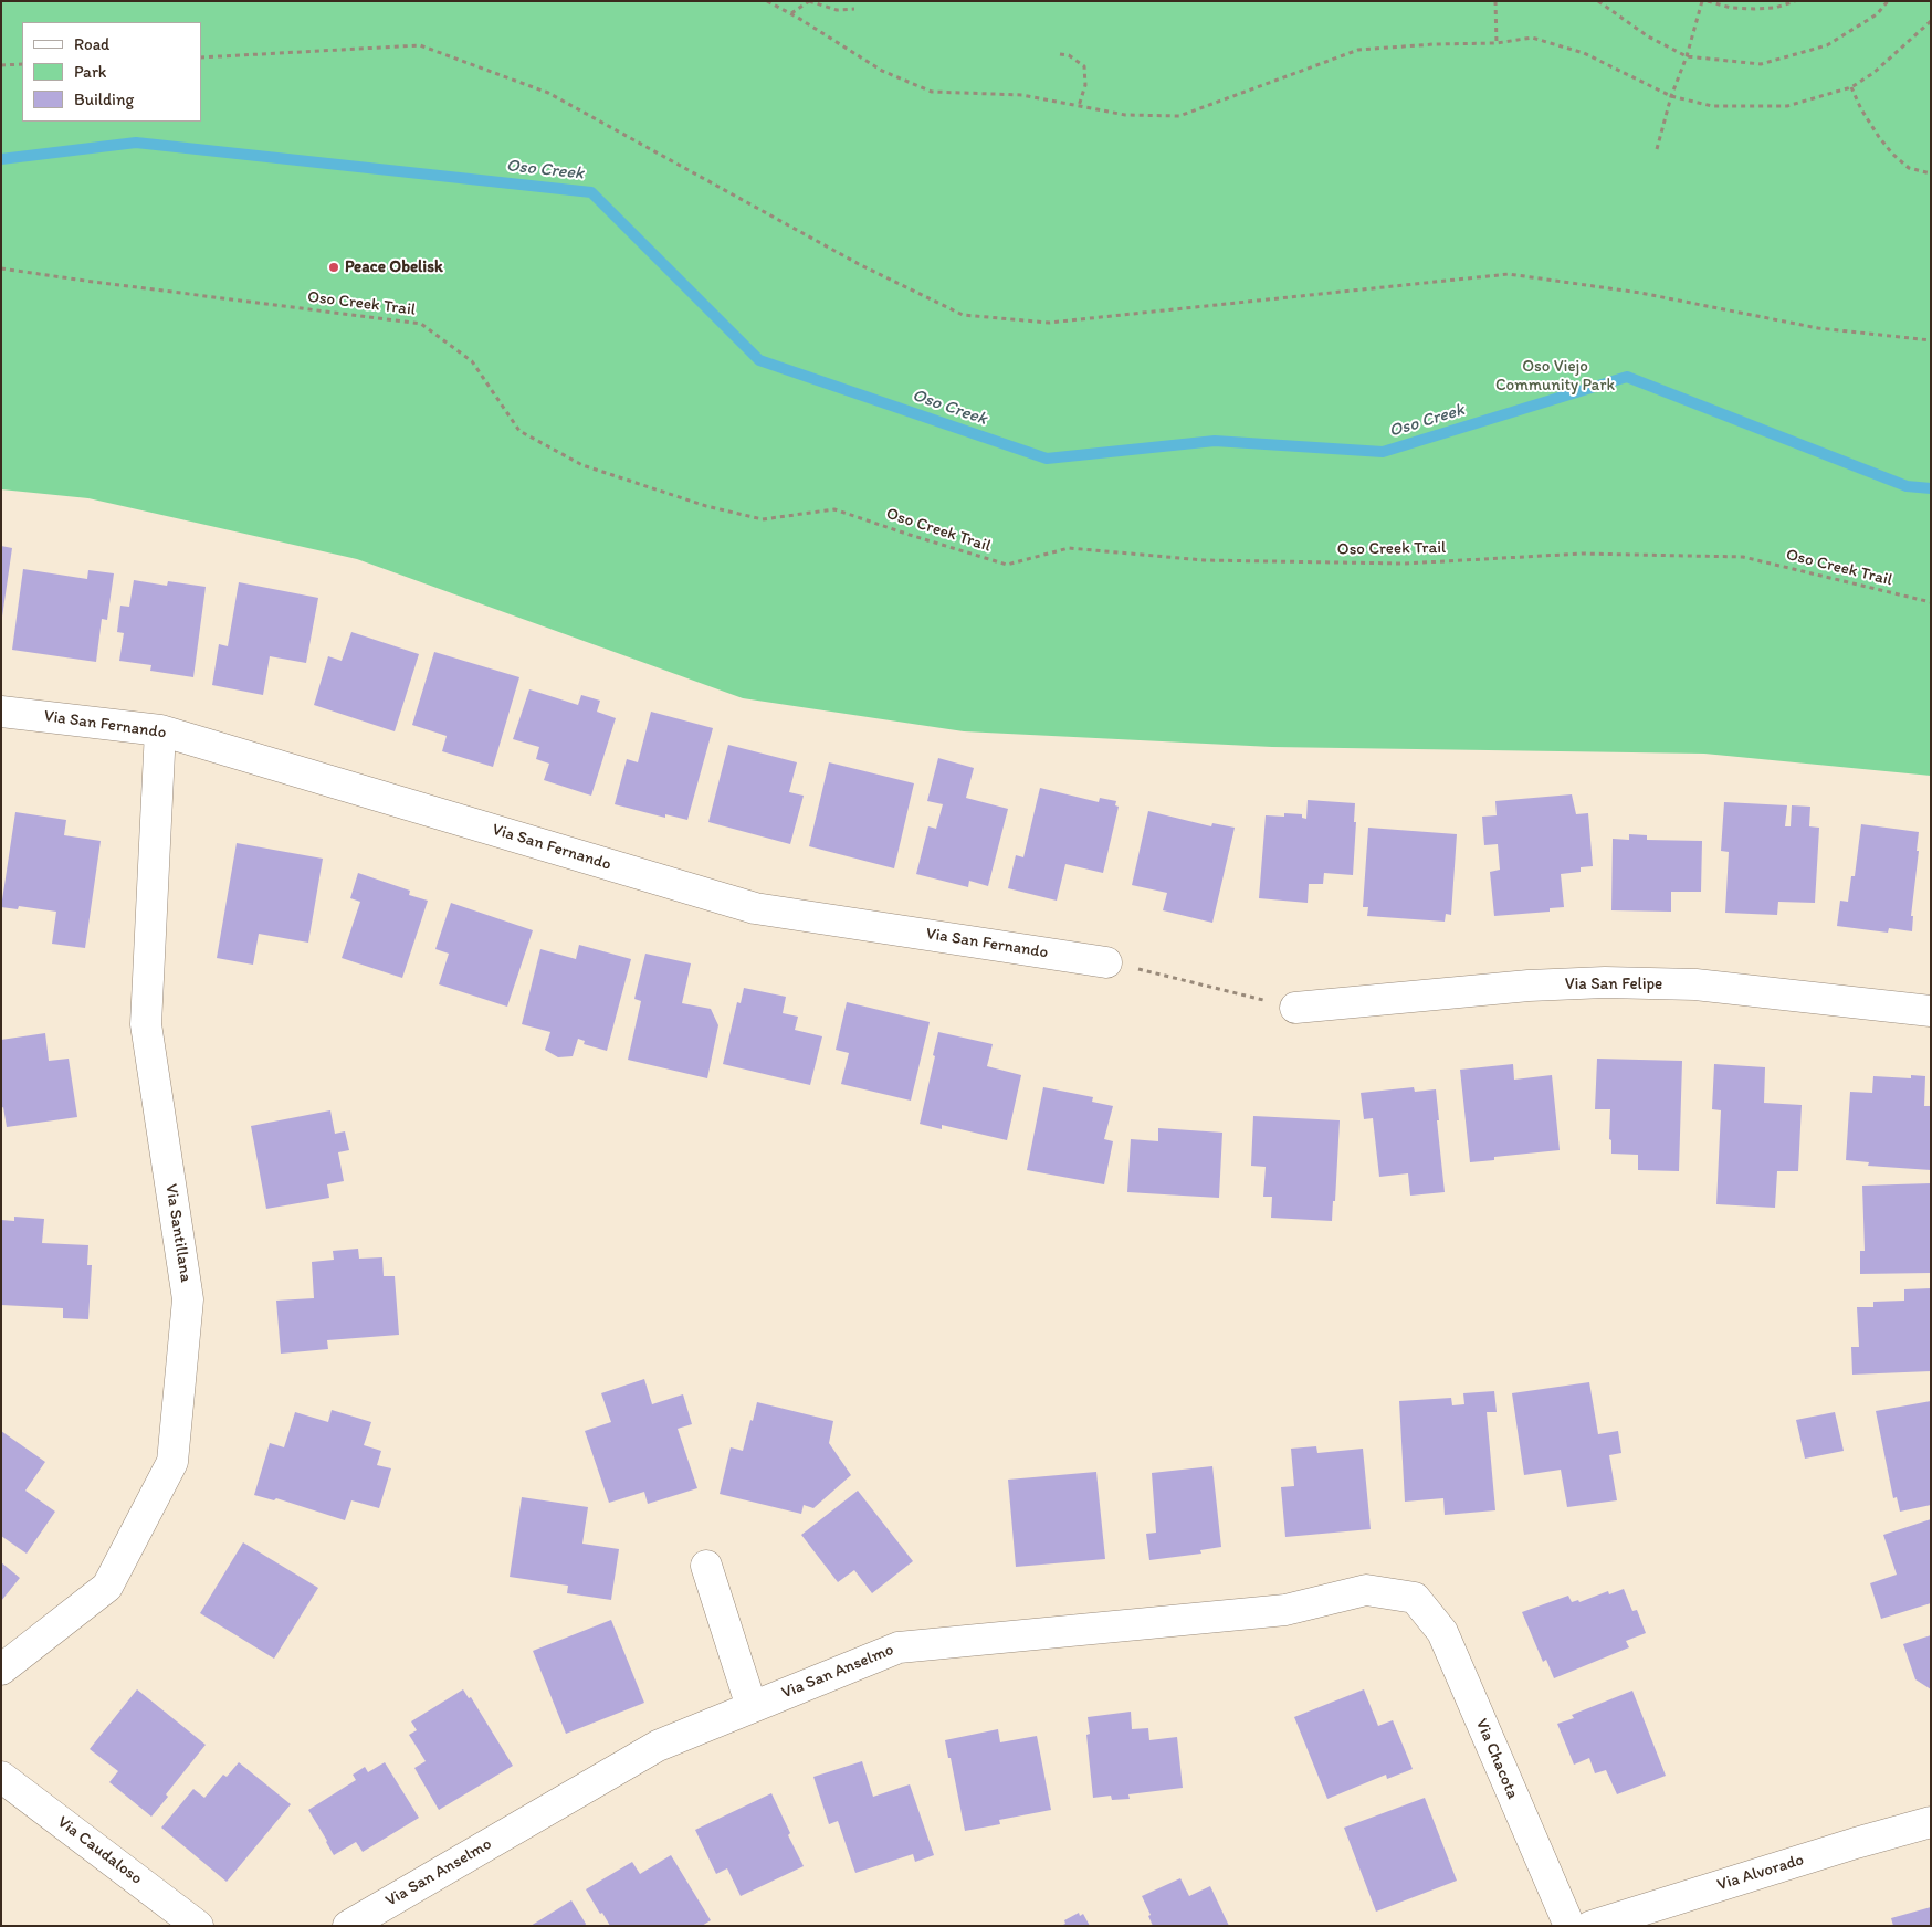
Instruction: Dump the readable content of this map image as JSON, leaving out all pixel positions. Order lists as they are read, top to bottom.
{
  "streets": {
    "street": [
      "Via San Fernando",
      "Via San Felipe",
      "Via Santillana",
      "Via San Anselmo",
      "Via Chacota",
      "Via Caudaloso",
      "Via Alvorado"
    ],
    "path": ["Oso Creek Trail"]
  },
  "crossings": [
    ["Via San Fernando", "Via Santillana"],
    ["Via San Anselmo", "Via Chacota"]
  ],
  "water": ["Oso Creek"],
  "parks": ["Oso Viejo Community Park"],
  "places": ["Peace Obelisk"],
  "legend": ["Road", "Park", "Building"]
}
